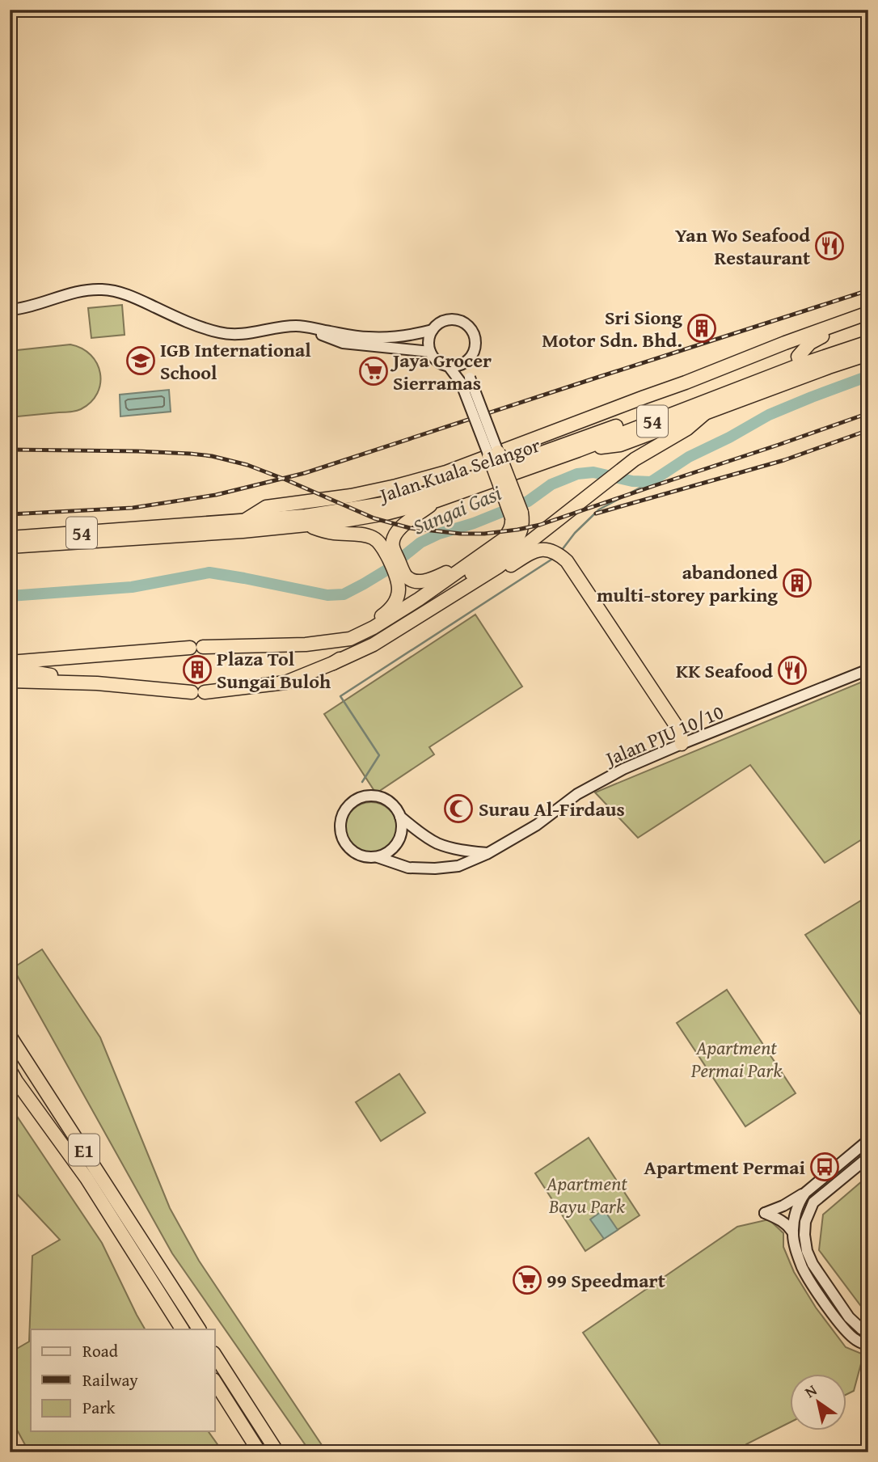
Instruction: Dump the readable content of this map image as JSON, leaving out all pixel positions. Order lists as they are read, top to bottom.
{
  "streets": {
    "highway": ["54", "Jalan Kuala Selangor", "E1"],
    "street": ["Jalan PJU 10/10"]
  },
  "water": ["Sungai Gasi"],
  "parks": ["Apartment Permai Park", "Apartment Bayu Park"],
  "places": {
    "restaurant": ["Yan Wo Seafood Restaurant", "KK Seafood"],
    "building": ["Sri Siong Motor Sdn. Bhd.", "abandoned multi-storey parking", "Plaza Tol Sungai Buloh"],
    "school or university": ["IGB International School"],
    "supermarket": ["Jaya Grocer Sierramas", "99 Speedmart"],
    "mosque": ["Surau Al-Firdaus"],
    "bus stop": ["Apartment Permai"]
  },
  "legend": ["Road", "Railway", "Park"],
  "north": "top left"
}
